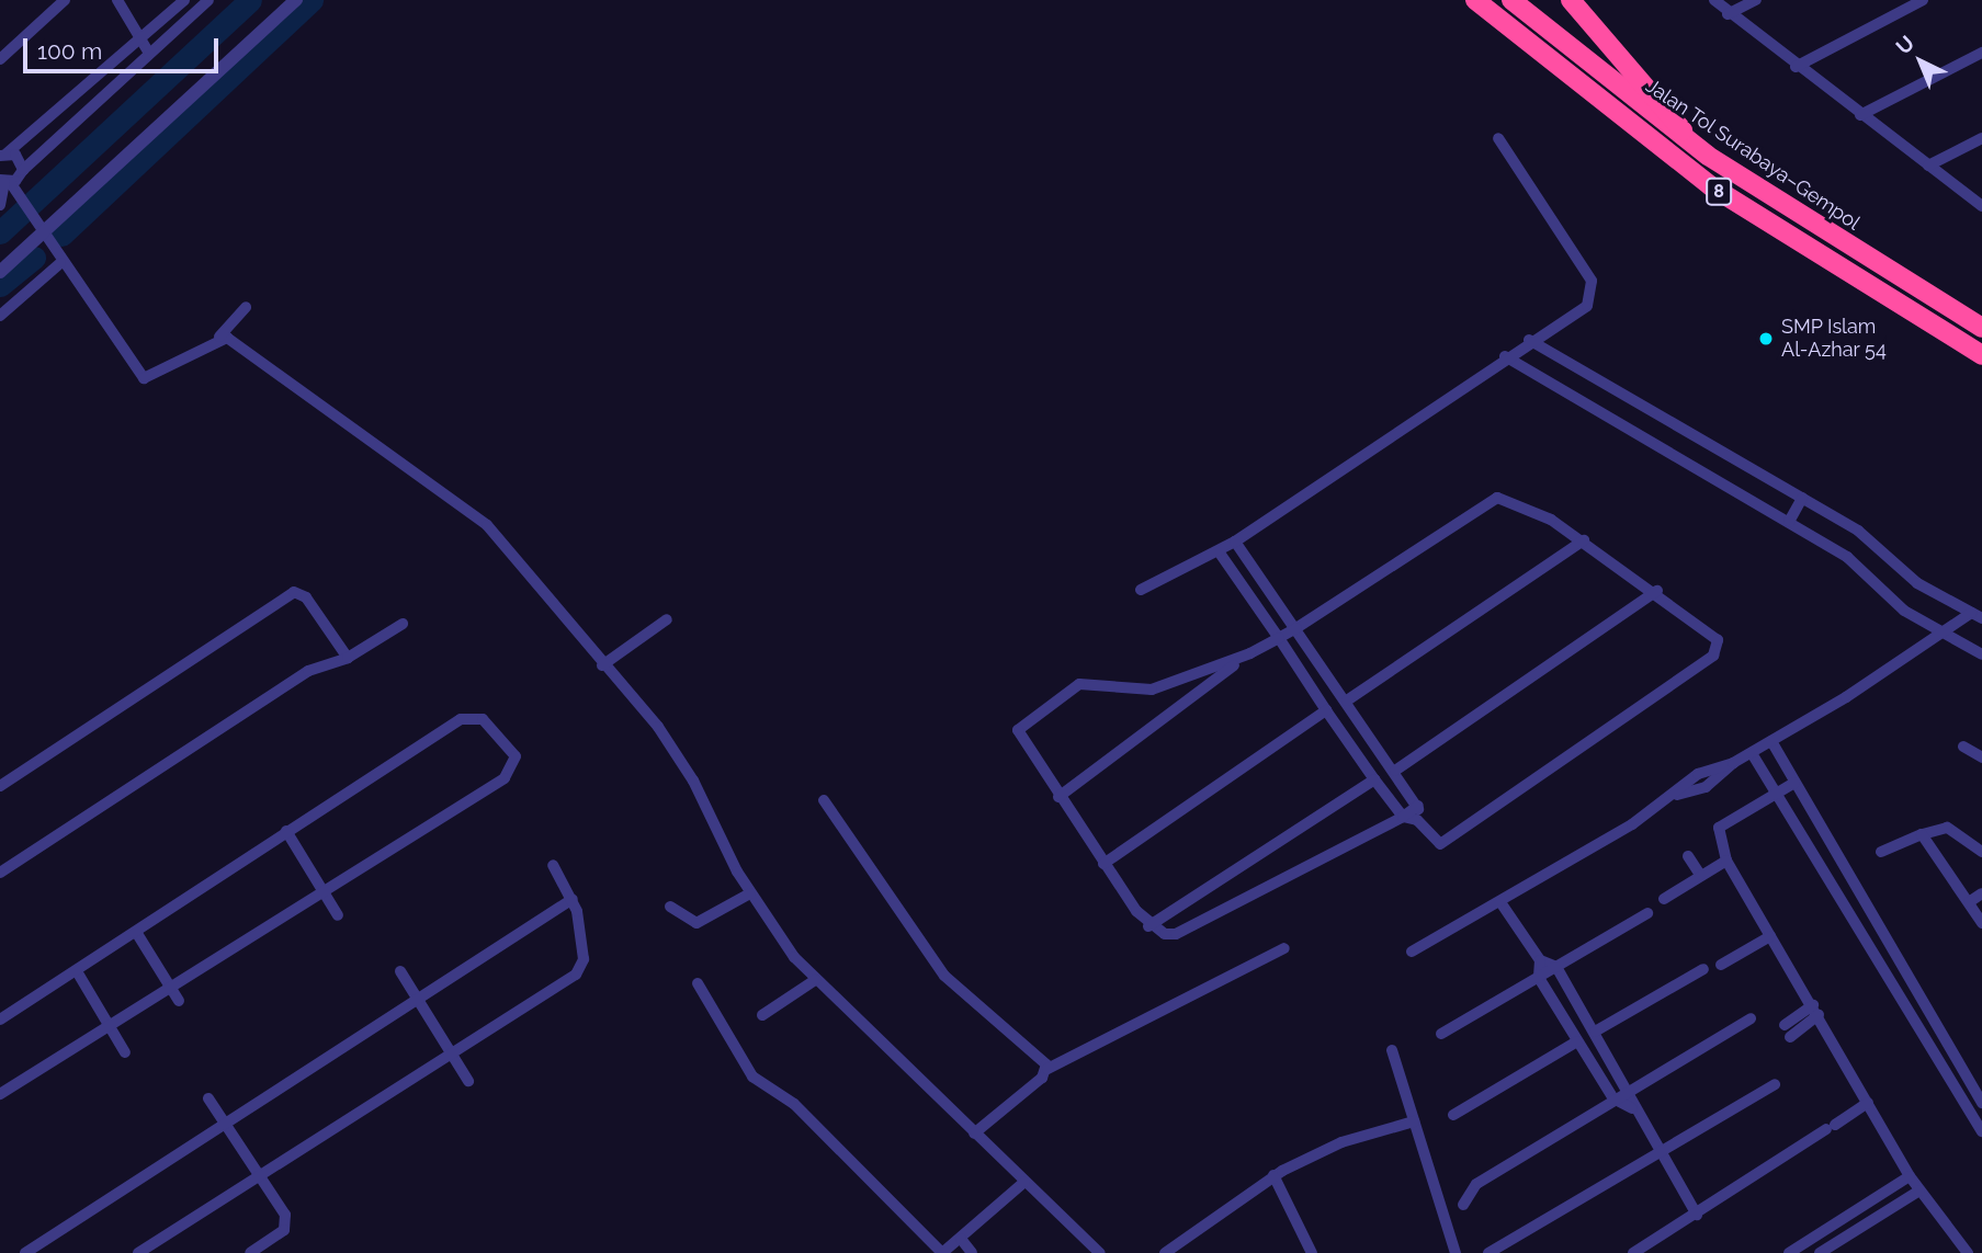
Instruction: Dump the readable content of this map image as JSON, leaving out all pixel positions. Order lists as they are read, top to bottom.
{
  "streets": {
    "highway": ["Jalan Tol Surabaya–Gempol", "8"]
  },
  "places": ["SMP Islam Al-Azhar 54"],
  "scale_bar": "100 m",
  "north": "top left"
}
